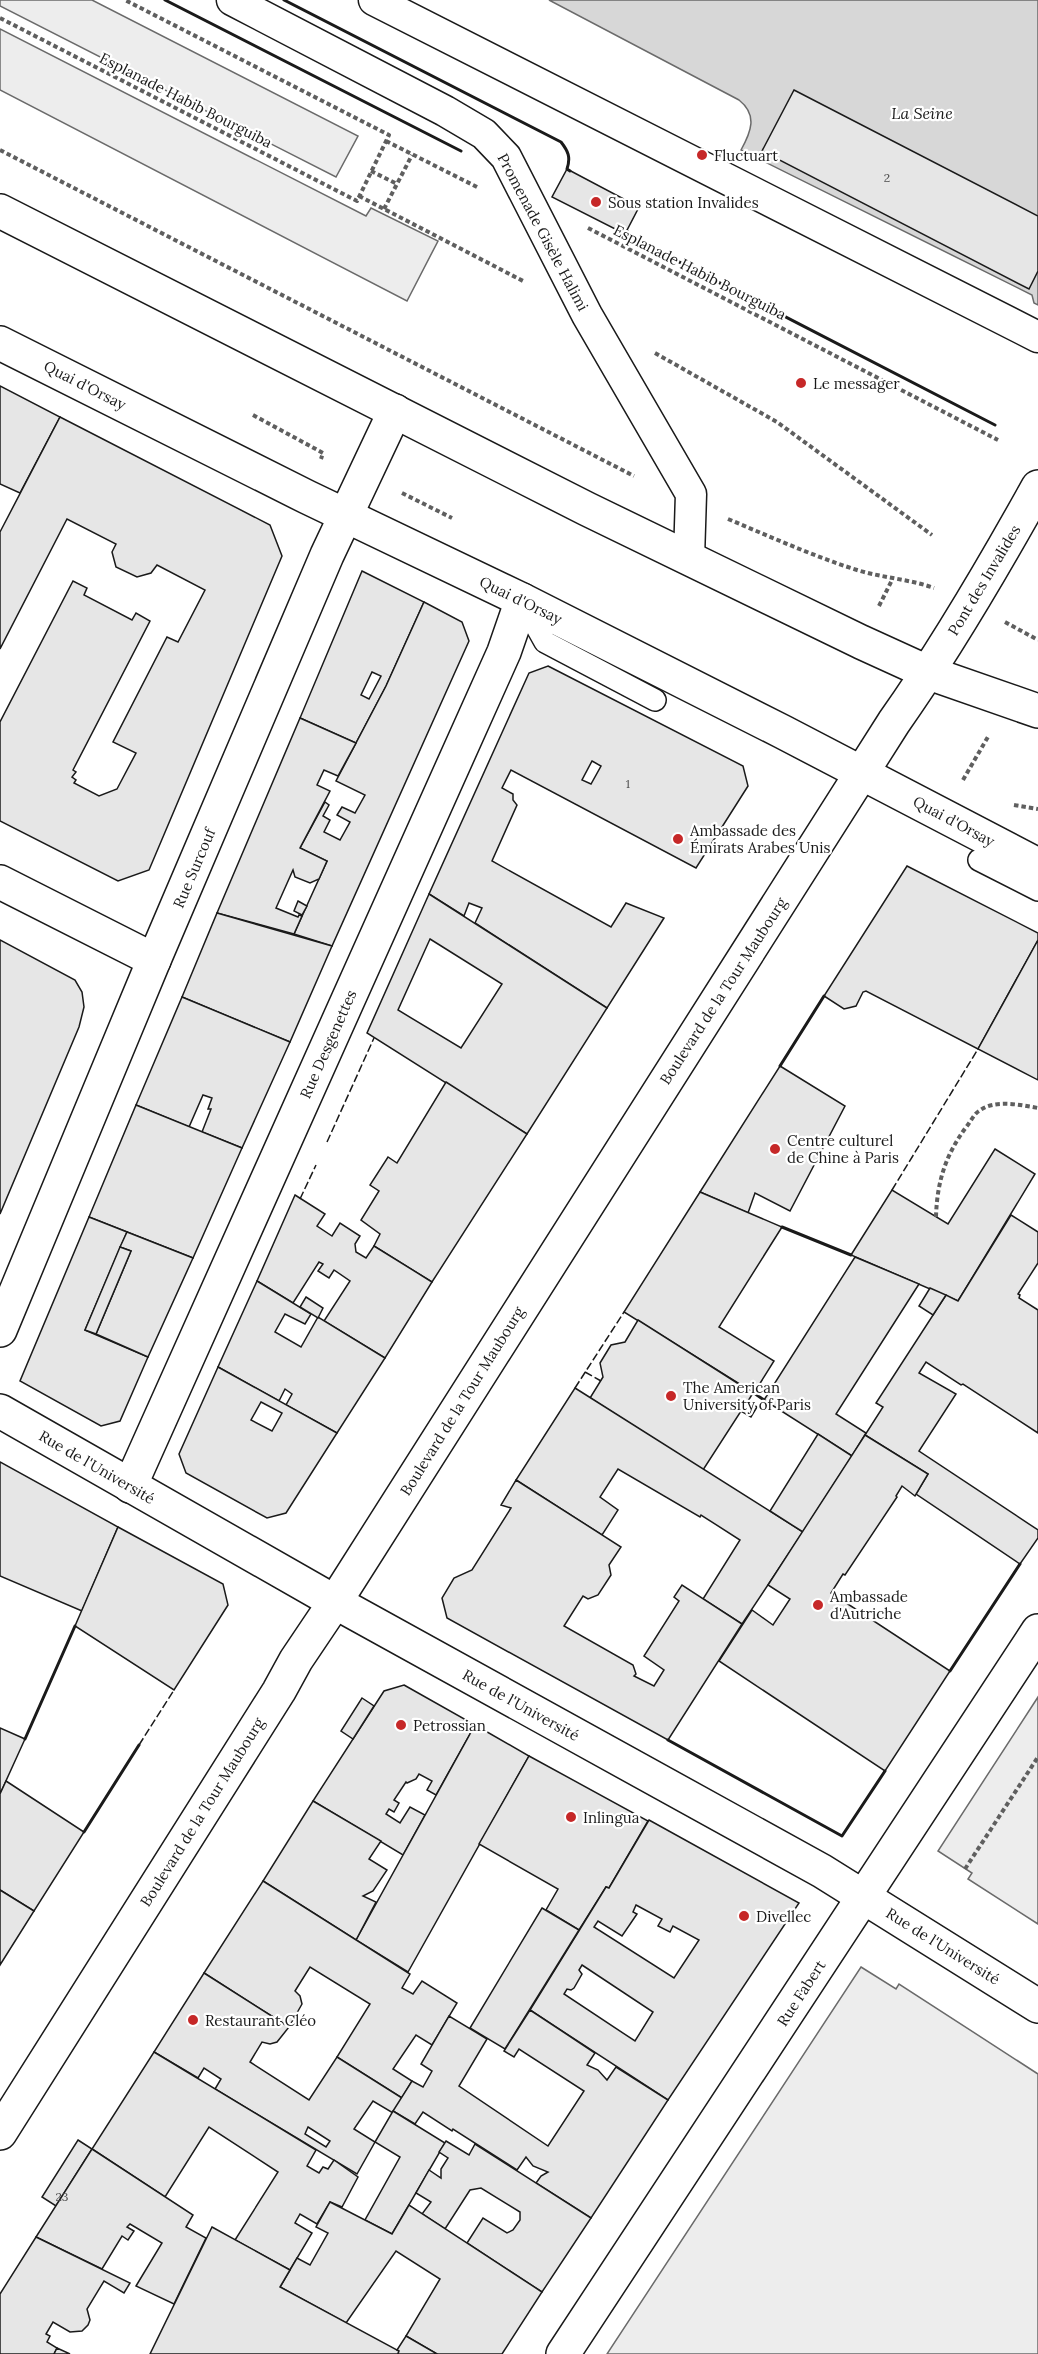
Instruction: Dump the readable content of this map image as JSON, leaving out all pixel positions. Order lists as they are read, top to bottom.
{
  "streets": {
    "street": [
      "Promenade Gisèle Halimi",
      "Quai d'Orsay",
      "Pont des Invalides",
      "Rue Surcouf",
      "Boulevard de la Tour Maubourg",
      "Rue Desgenettes",
      "Rue de l'Université",
      "Rue Fabert"
    ],
    "path": ["Esplanade Habib Bourguiba"]
  },
  "crossings": [
    ["Esplanade Habib Bourguiba", "Promenade Gisèle Halimi"],
    ["Quai d'Orsay", "Rue Surcouf"],
    ["Quai d'Orsay", "Boulevard de la Tour Maubourg"],
    ["Quai d'Orsay", "Rue Desgenettes"],
    ["Pont des Invalides", "Boulevard de la Tour Maubourg"],
    ["Boulevard de la Tour Maubourg", "Rue de l'Université"],
    ["Rue Desgenettes", "Rue de l'Université"],
    ["Rue de l'Université", "Rue Fabert"]
  ],
  "water": ["La Seine"],
  "places": [
    "Fluctuart",
    "Sous station Invalides",
    "Le messager",
    "Ambassade des Émirats Arabes Unis",
    "Centre culturel de Chine à Paris",
    "The American University of Paris",
    "Ambassade d'Autriche",
    "Petrossian",
    "Inlingua",
    "Divellec",
    "Restaurant Cléo"
  ],
  "house_numbers": ["2", "1", "23"]
}
